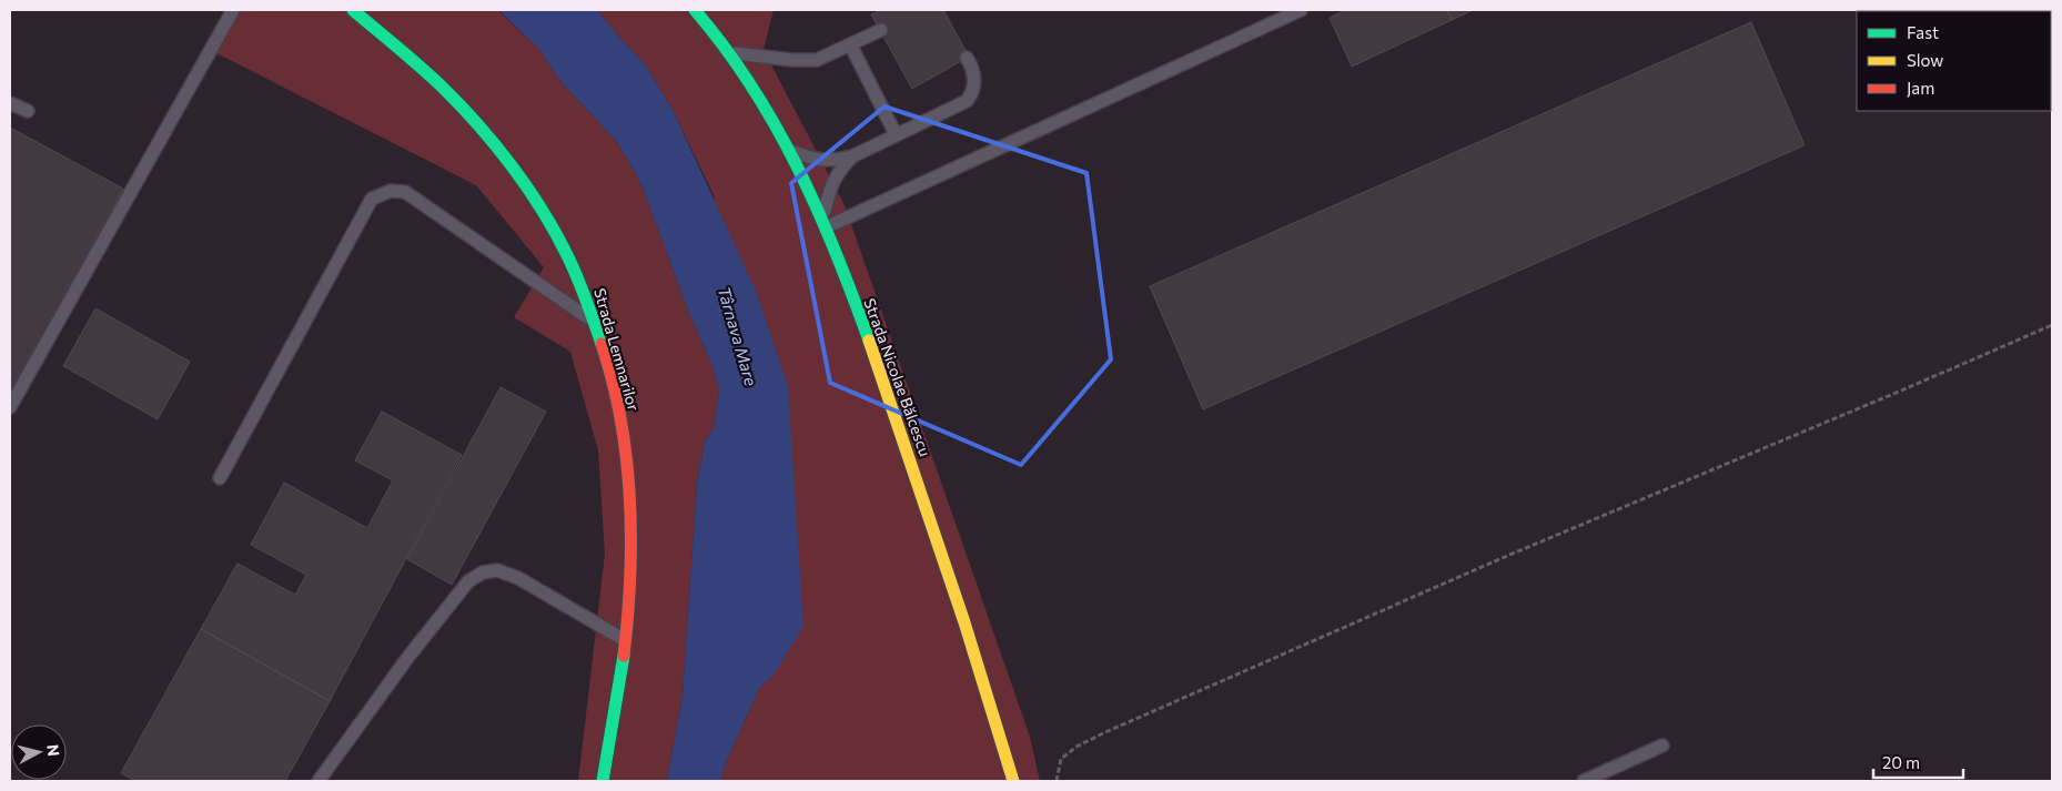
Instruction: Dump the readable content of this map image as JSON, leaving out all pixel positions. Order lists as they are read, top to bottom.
{
  "streets": {
    "street": ["Strada Lemnarilor", "Strada Nicolae Bălcescu"]
  },
  "water": ["Târnava Mare"],
  "legend": ["Fast", "Slow", "Jam"],
  "scale_bar": "20 m",
  "north": "right"
}
